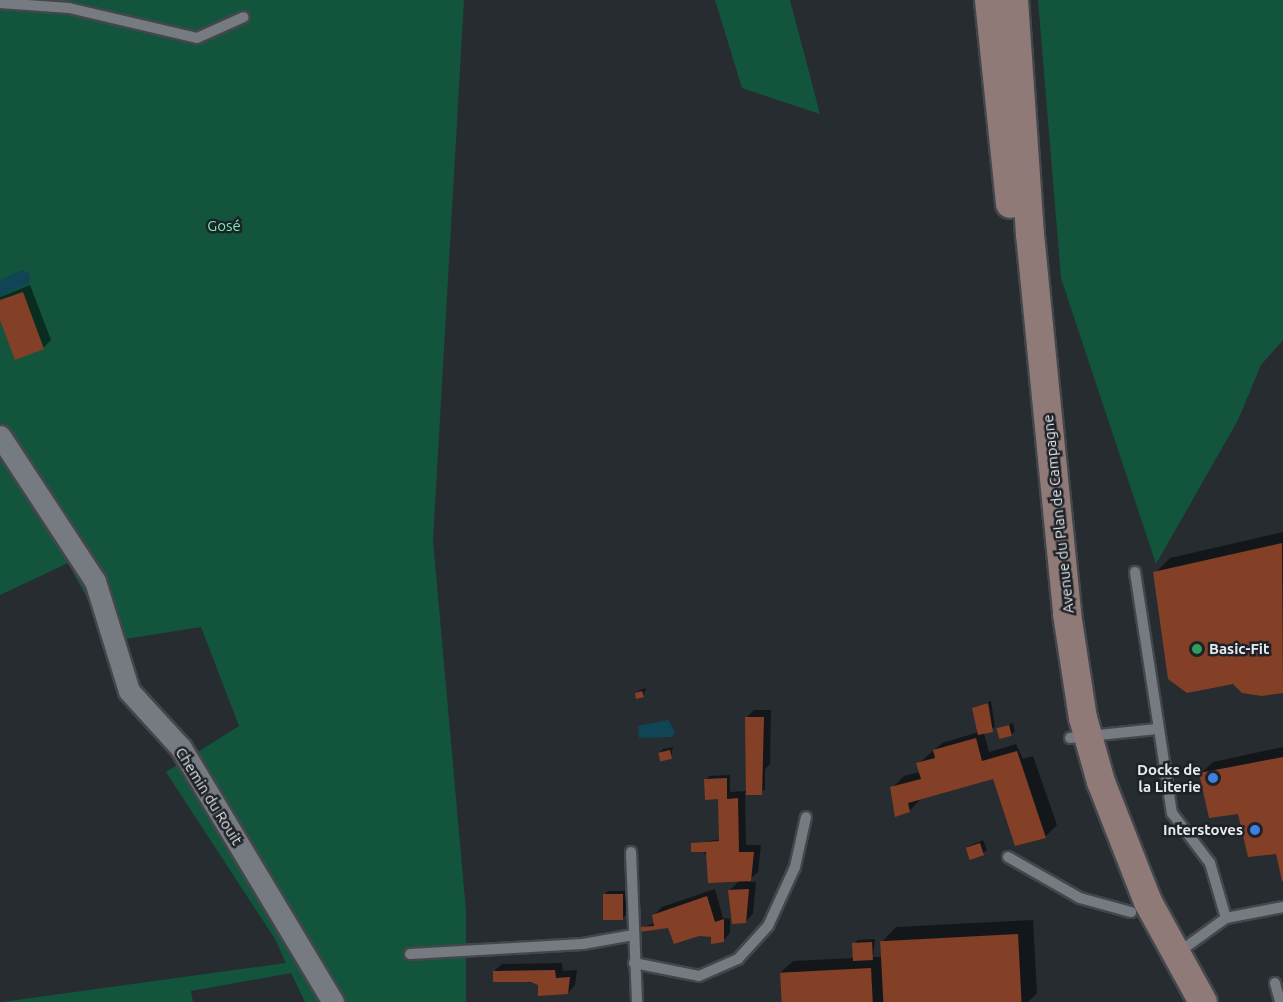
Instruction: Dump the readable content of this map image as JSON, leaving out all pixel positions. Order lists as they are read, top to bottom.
{
  "streets": {
    "main road": ["Avenue du Plan de Campagne"],
    "street": ["Chemin du Rouit"]
  },
  "parks": ["Gosé"],
  "places": ["Basic-Fit", "Docks de la Literie", "Interstoves"]
}
